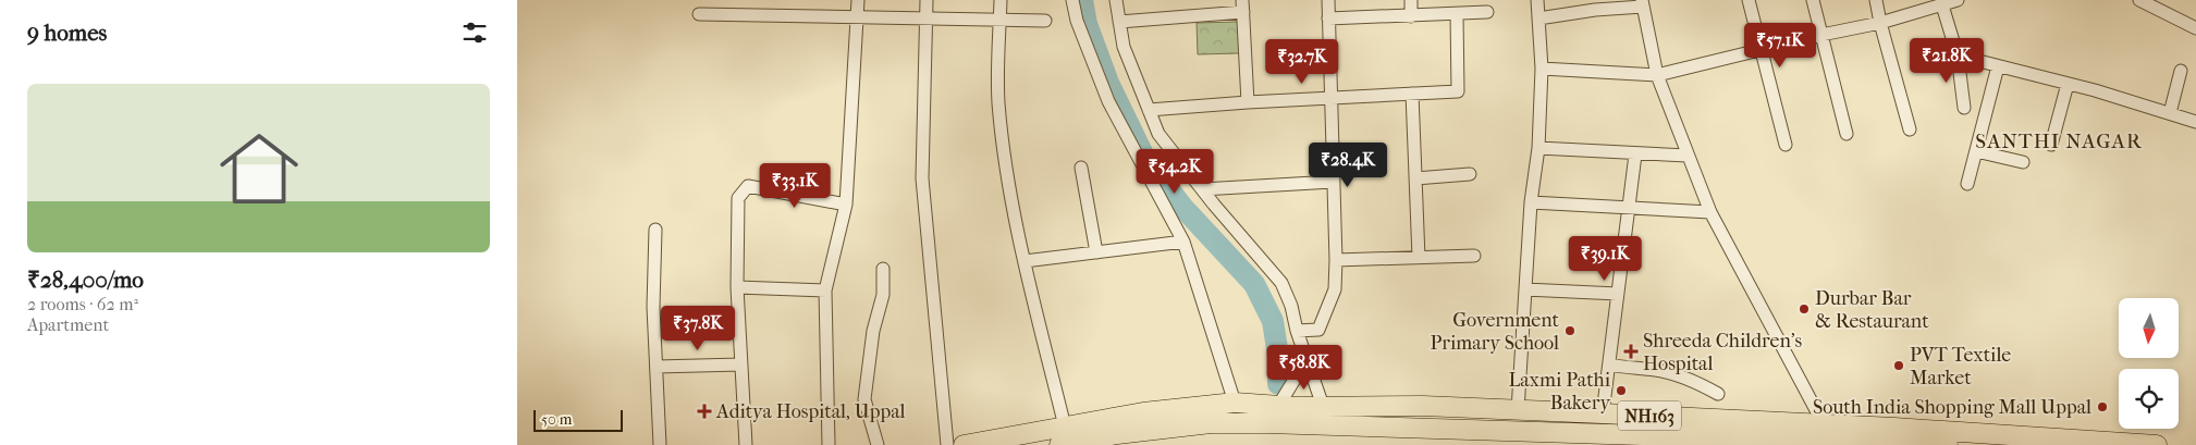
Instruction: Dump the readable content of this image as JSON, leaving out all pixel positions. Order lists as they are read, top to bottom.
{
  "streets": {
    "highway": ["NH163"]
  },
  "districts": ["SANTHI NAGAR"],
  "places": {
    "other": [
      "Durbar Bar & Restaurant",
      "Government Primary School",
      "PVT Textile Market",
      "Laxmi Pathi Bakery",
      "South India Shopping Mall Uppal"
    ],
    "health": ["Shreeda Children's Hospital", "Aditya Hospital, Uppal"]
  },
  "scale_bar": "50 m",
  "north": "bottom",
  "page": {
    "heading": "9 homes",
    "price": [
      "₹57.1K",
      "₹21.8K",
      "₹32.7K",
      "₹28.4K",
      "₹54.2K",
      "₹33.1K",
      "₹39.1K",
      "₹37.8K",
      "₹58.8K"
    ],
    "list": [
      {
        "name": "₹28,400/mo",
        "note": "2 rooms · 62 m² · Apartment"
      }
    ],
    "scale": "50 m"
  }
}
